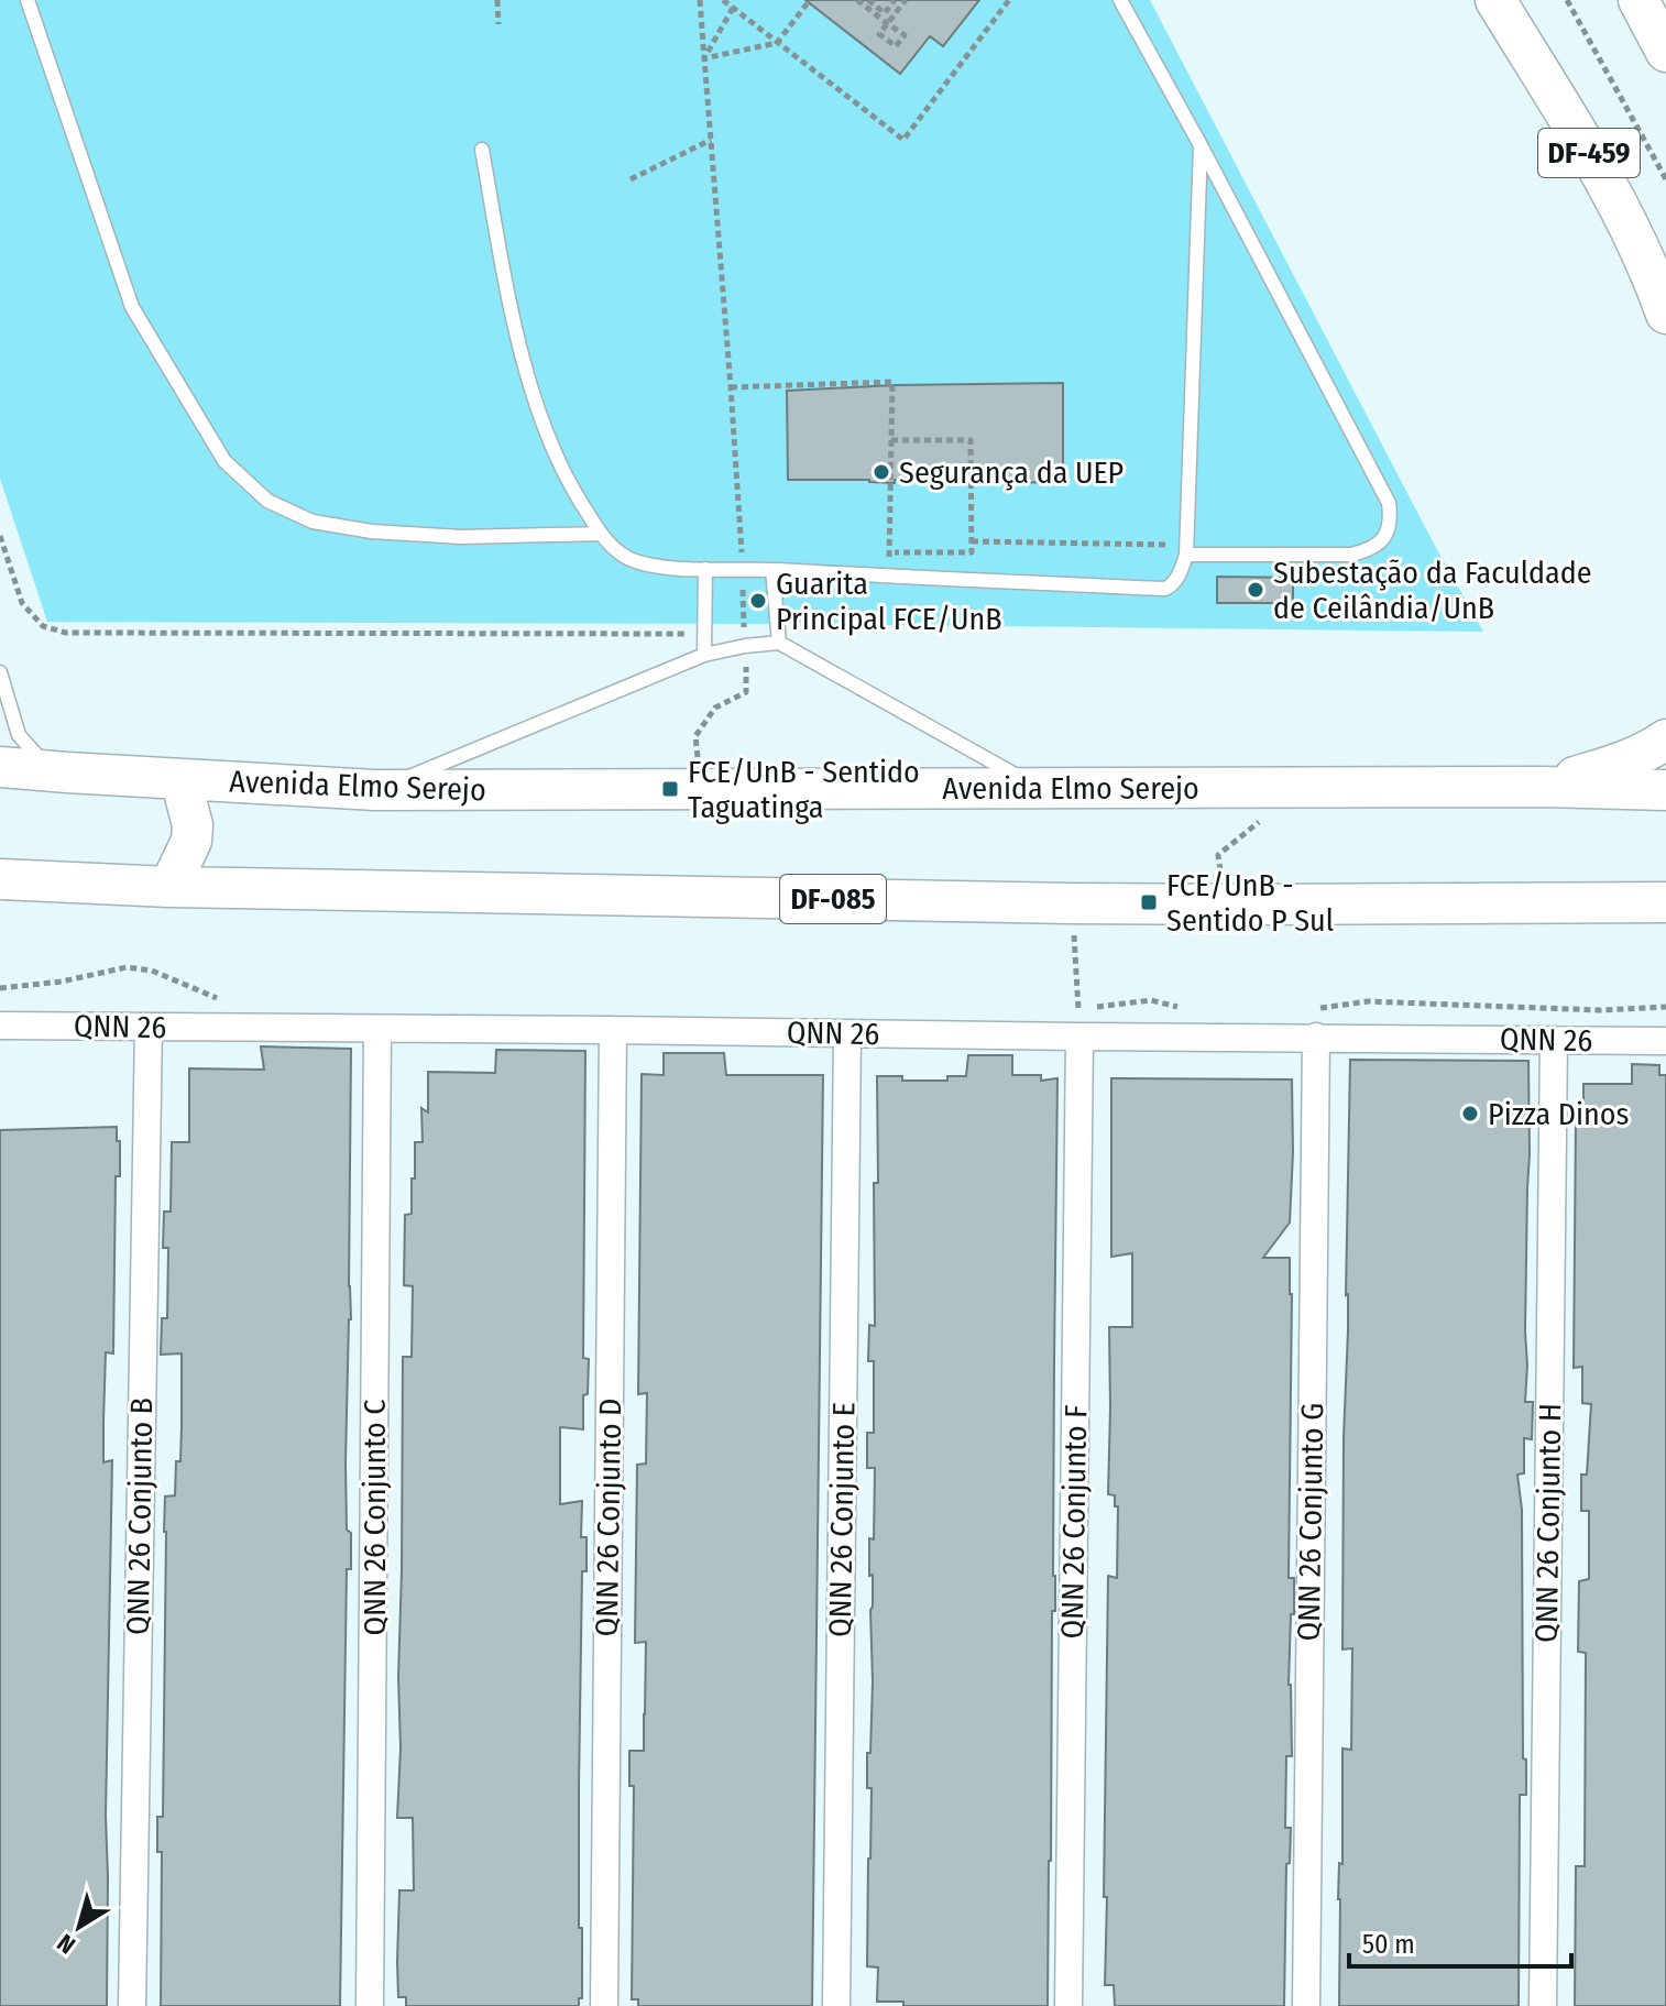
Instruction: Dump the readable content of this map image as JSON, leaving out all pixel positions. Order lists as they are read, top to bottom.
{
  "streets": {
    "main road": ["DF-459", "Avenida Elmo Serejo", "DF-085"],
    "street": [
      "QNN 26",
      "QNN 26 Conjunto B",
      "QNN 26 Conjunto C",
      "QNN 26 Conjunto D",
      "QNN 26 Conjunto E",
      "QNN 26 Conjunto F",
      "QNN 26 Conjunto G",
      "QNN 26 Conjunto H"
    ]
  },
  "crossings": [
    ["QNN 26", "QNN 26 Conjunto B"],
    ["QNN 26", "QNN 26 Conjunto C"],
    ["QNN 26", "QNN 26 Conjunto D"],
    ["QNN 26", "QNN 26 Conjunto E"],
    ["QNN 26", "QNN 26 Conjunto F"],
    ["QNN 26", "QNN 26 Conjunto G"],
    ["QNN 26", "QNN 26 Conjunto H"]
  ],
  "places": {
    "other": [
      "Segurança da UEP",
      "Subestação da Faculdade de Ceilândia/UnB",
      "Guarita Principal FCE/UnB",
      "Pizza Dinos"
    ],
    "transit": ["FCE/UnB - Sentido Taguatinga", "FCE/UnB - Sentido P Sul"]
  },
  "scale_bar": "50 m",
  "north": "bottom left"
}
